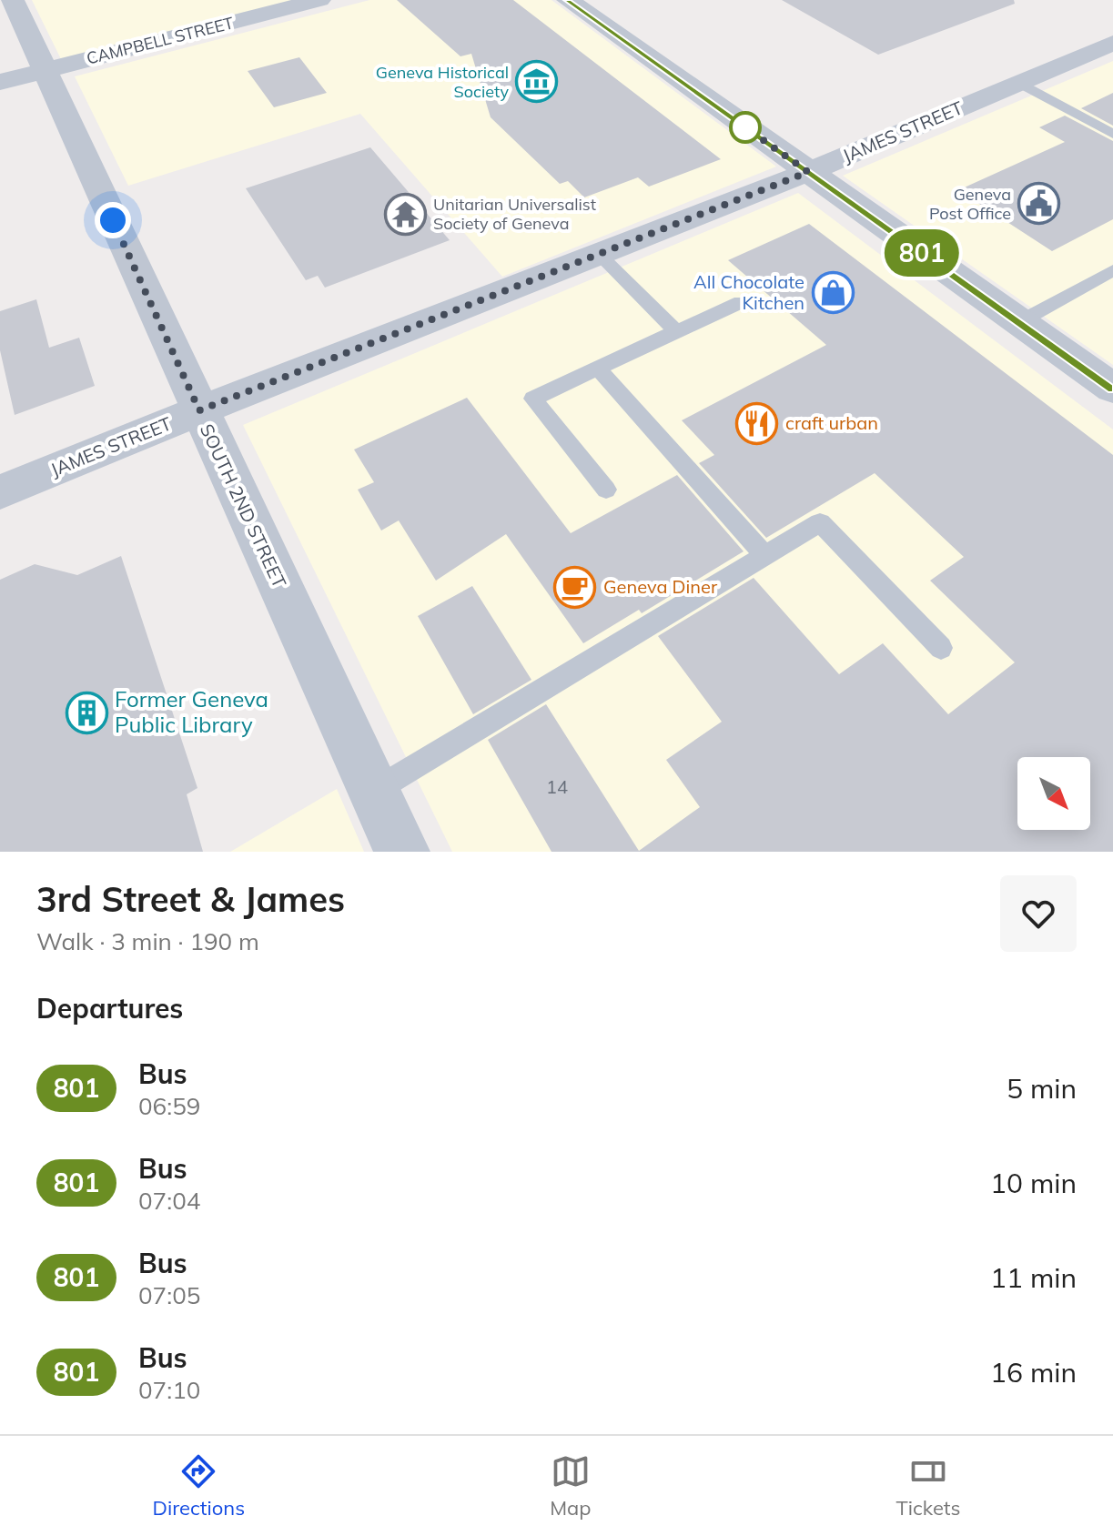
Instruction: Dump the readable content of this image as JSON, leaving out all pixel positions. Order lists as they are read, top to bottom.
{
  "streets": {
    "street": ["CAMPBELL STREET", "JAMES STREET", "SOUTH 2ND STREET"]
  },
  "crossings": [
    ["CAMPBELL STREET", "SOUTH 2ND STREET"],
    ["JAMES STREET", "SOUTH 2ND STREET"]
  ],
  "places": {
    "museum": ["Geneva Historical Society"],
    "public building": ["Geneva Post Office"],
    "temple": ["Unitarian Universalist Society of Geneva"],
    "shop": ["All Chocolate Kitchen"],
    "restaurant": ["craft urban"],
    "cafe": ["Geneva Diner"],
    "building": ["Former Geneva Public Library"]
  },
  "lines": ["bus line 801"],
  "house_numbers": ["14"],
  "north": "bottom right",
  "page": {
    "on_map": "801",
    "heading": [
      ["3rd Street & James", "Walk · 3 min · 190 m"],
      "Departures"
    ],
    "list": [
      {
        "mark": "801",
        "name": "Bus",
        "note": "06:59",
        "value": "5 min"
      },
      {
        "mark": "801",
        "name": "Bus",
        "note": "07:04",
        "value": "10 min"
      },
      {
        "mark": "801",
        "name": "Bus",
        "note": "07:05",
        "value": "11 min"
      },
      {
        "mark": "801",
        "name": "Bus",
        "note": "07:10",
        "value": "16 min"
      }
    ],
    "tabs": ["Directions", "Map", "Tickets"]
  }
}
